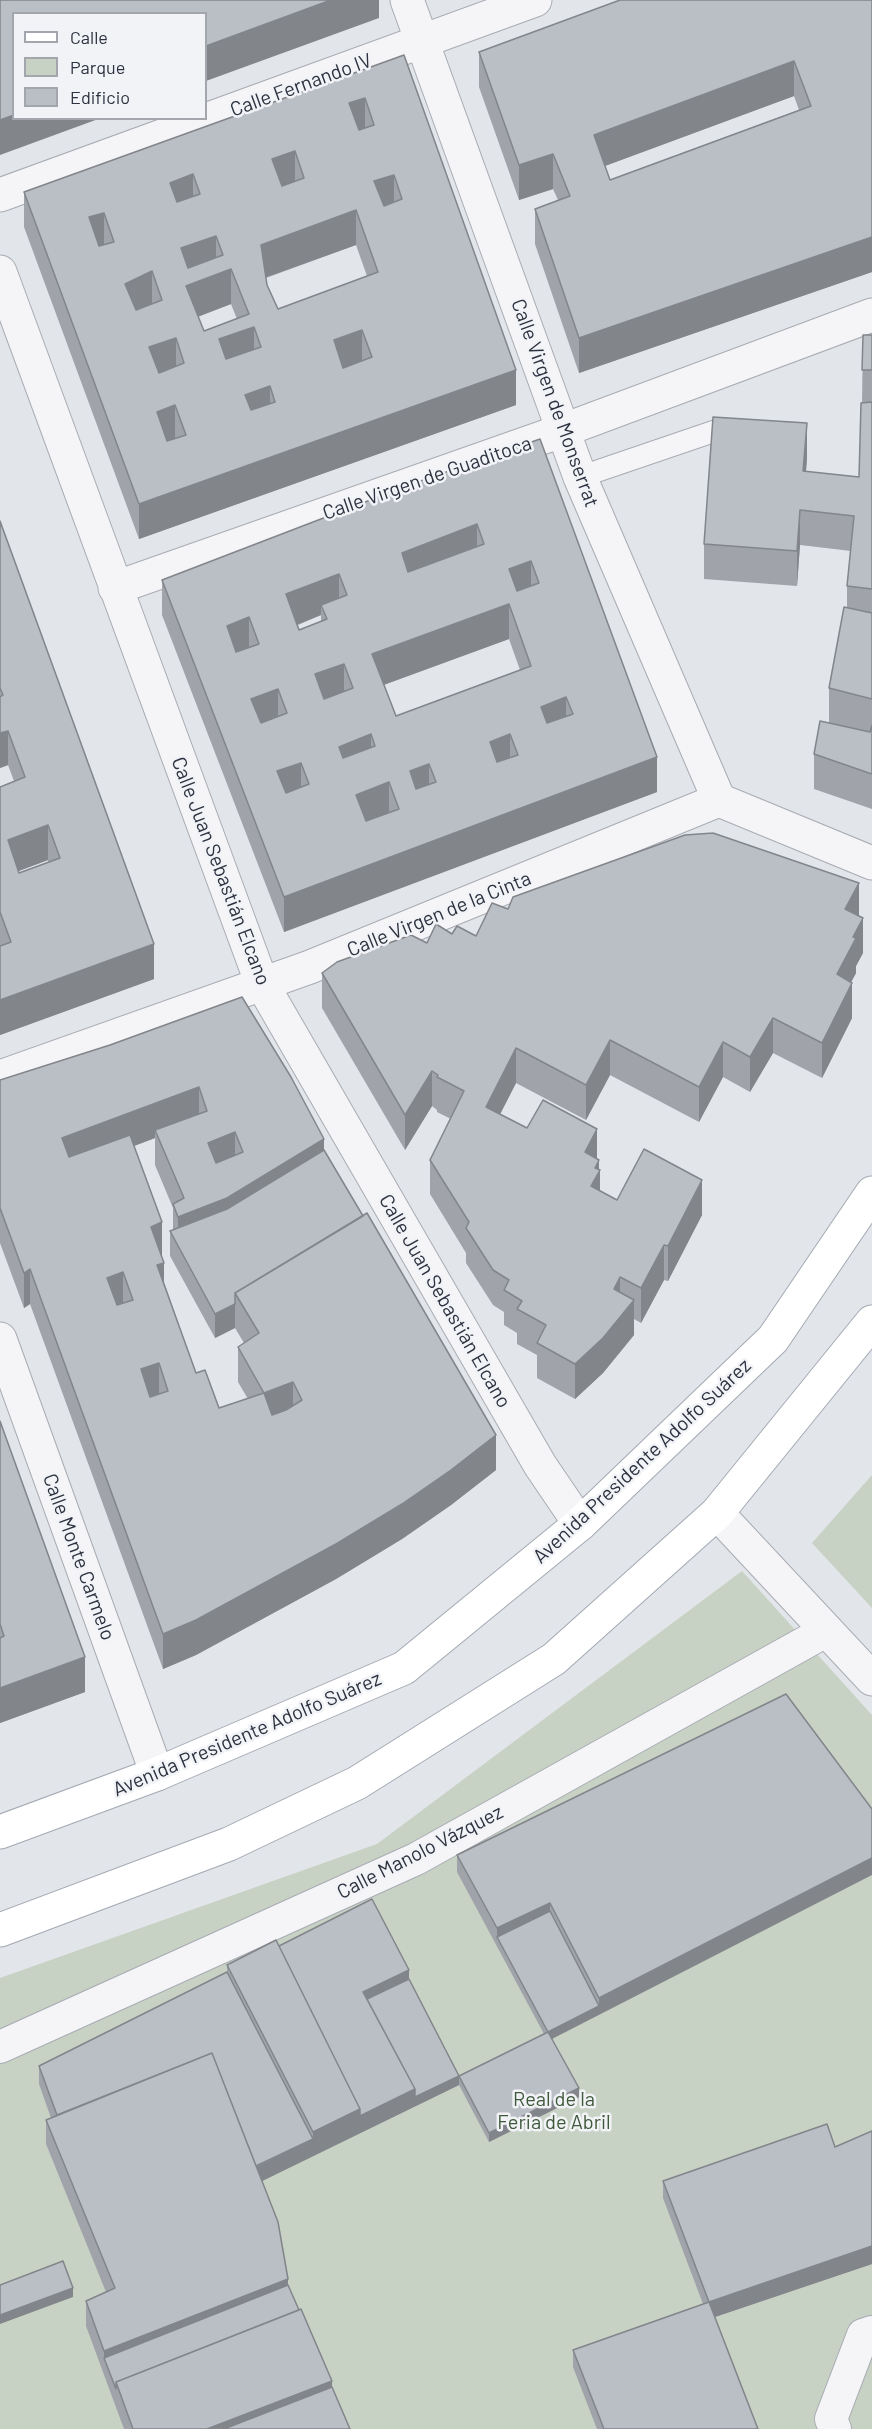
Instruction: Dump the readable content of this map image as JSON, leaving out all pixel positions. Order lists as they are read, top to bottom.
{
  "streets": {
    "main road": ["Avenida Presidente Adolfo Suárez"],
    "street": [
      "Calle Fernando IV",
      "Calle Virgen de Monserrat",
      "Calle Virgen de Guaditoca",
      "Calle Juan Sebastián Elcano",
      "Calle Virgen de la Cinta",
      "Calle Monte Carmelo",
      "Calle Manolo Vázquez"
    ]
  },
  "crossings": [
    ["Calle Fernando IV", "Calle Virgen de Monserrat"],
    ["Calle Virgen de Monserrat", "Calle Virgen de Guaditoca"],
    ["Calle Virgen de Monserrat", "Calle Virgen de la Cinta"],
    ["Calle Virgen de Guaditoca", "Calle Juan Sebastián Elcano"],
    ["Calle Juan Sebastián Elcano", "Calle Virgen de la Cinta"],
    ["Calle Juan Sebastián Elcano", "Avenida Presidente Adolfo Suárez"],
    ["Avenida Presidente Adolfo Suárez", "Calle Monte Carmelo"]
  ],
  "parks": ["Real de la Feria de Abril"],
  "legend": ["Calle", "Parque", "Edificio"]
}
